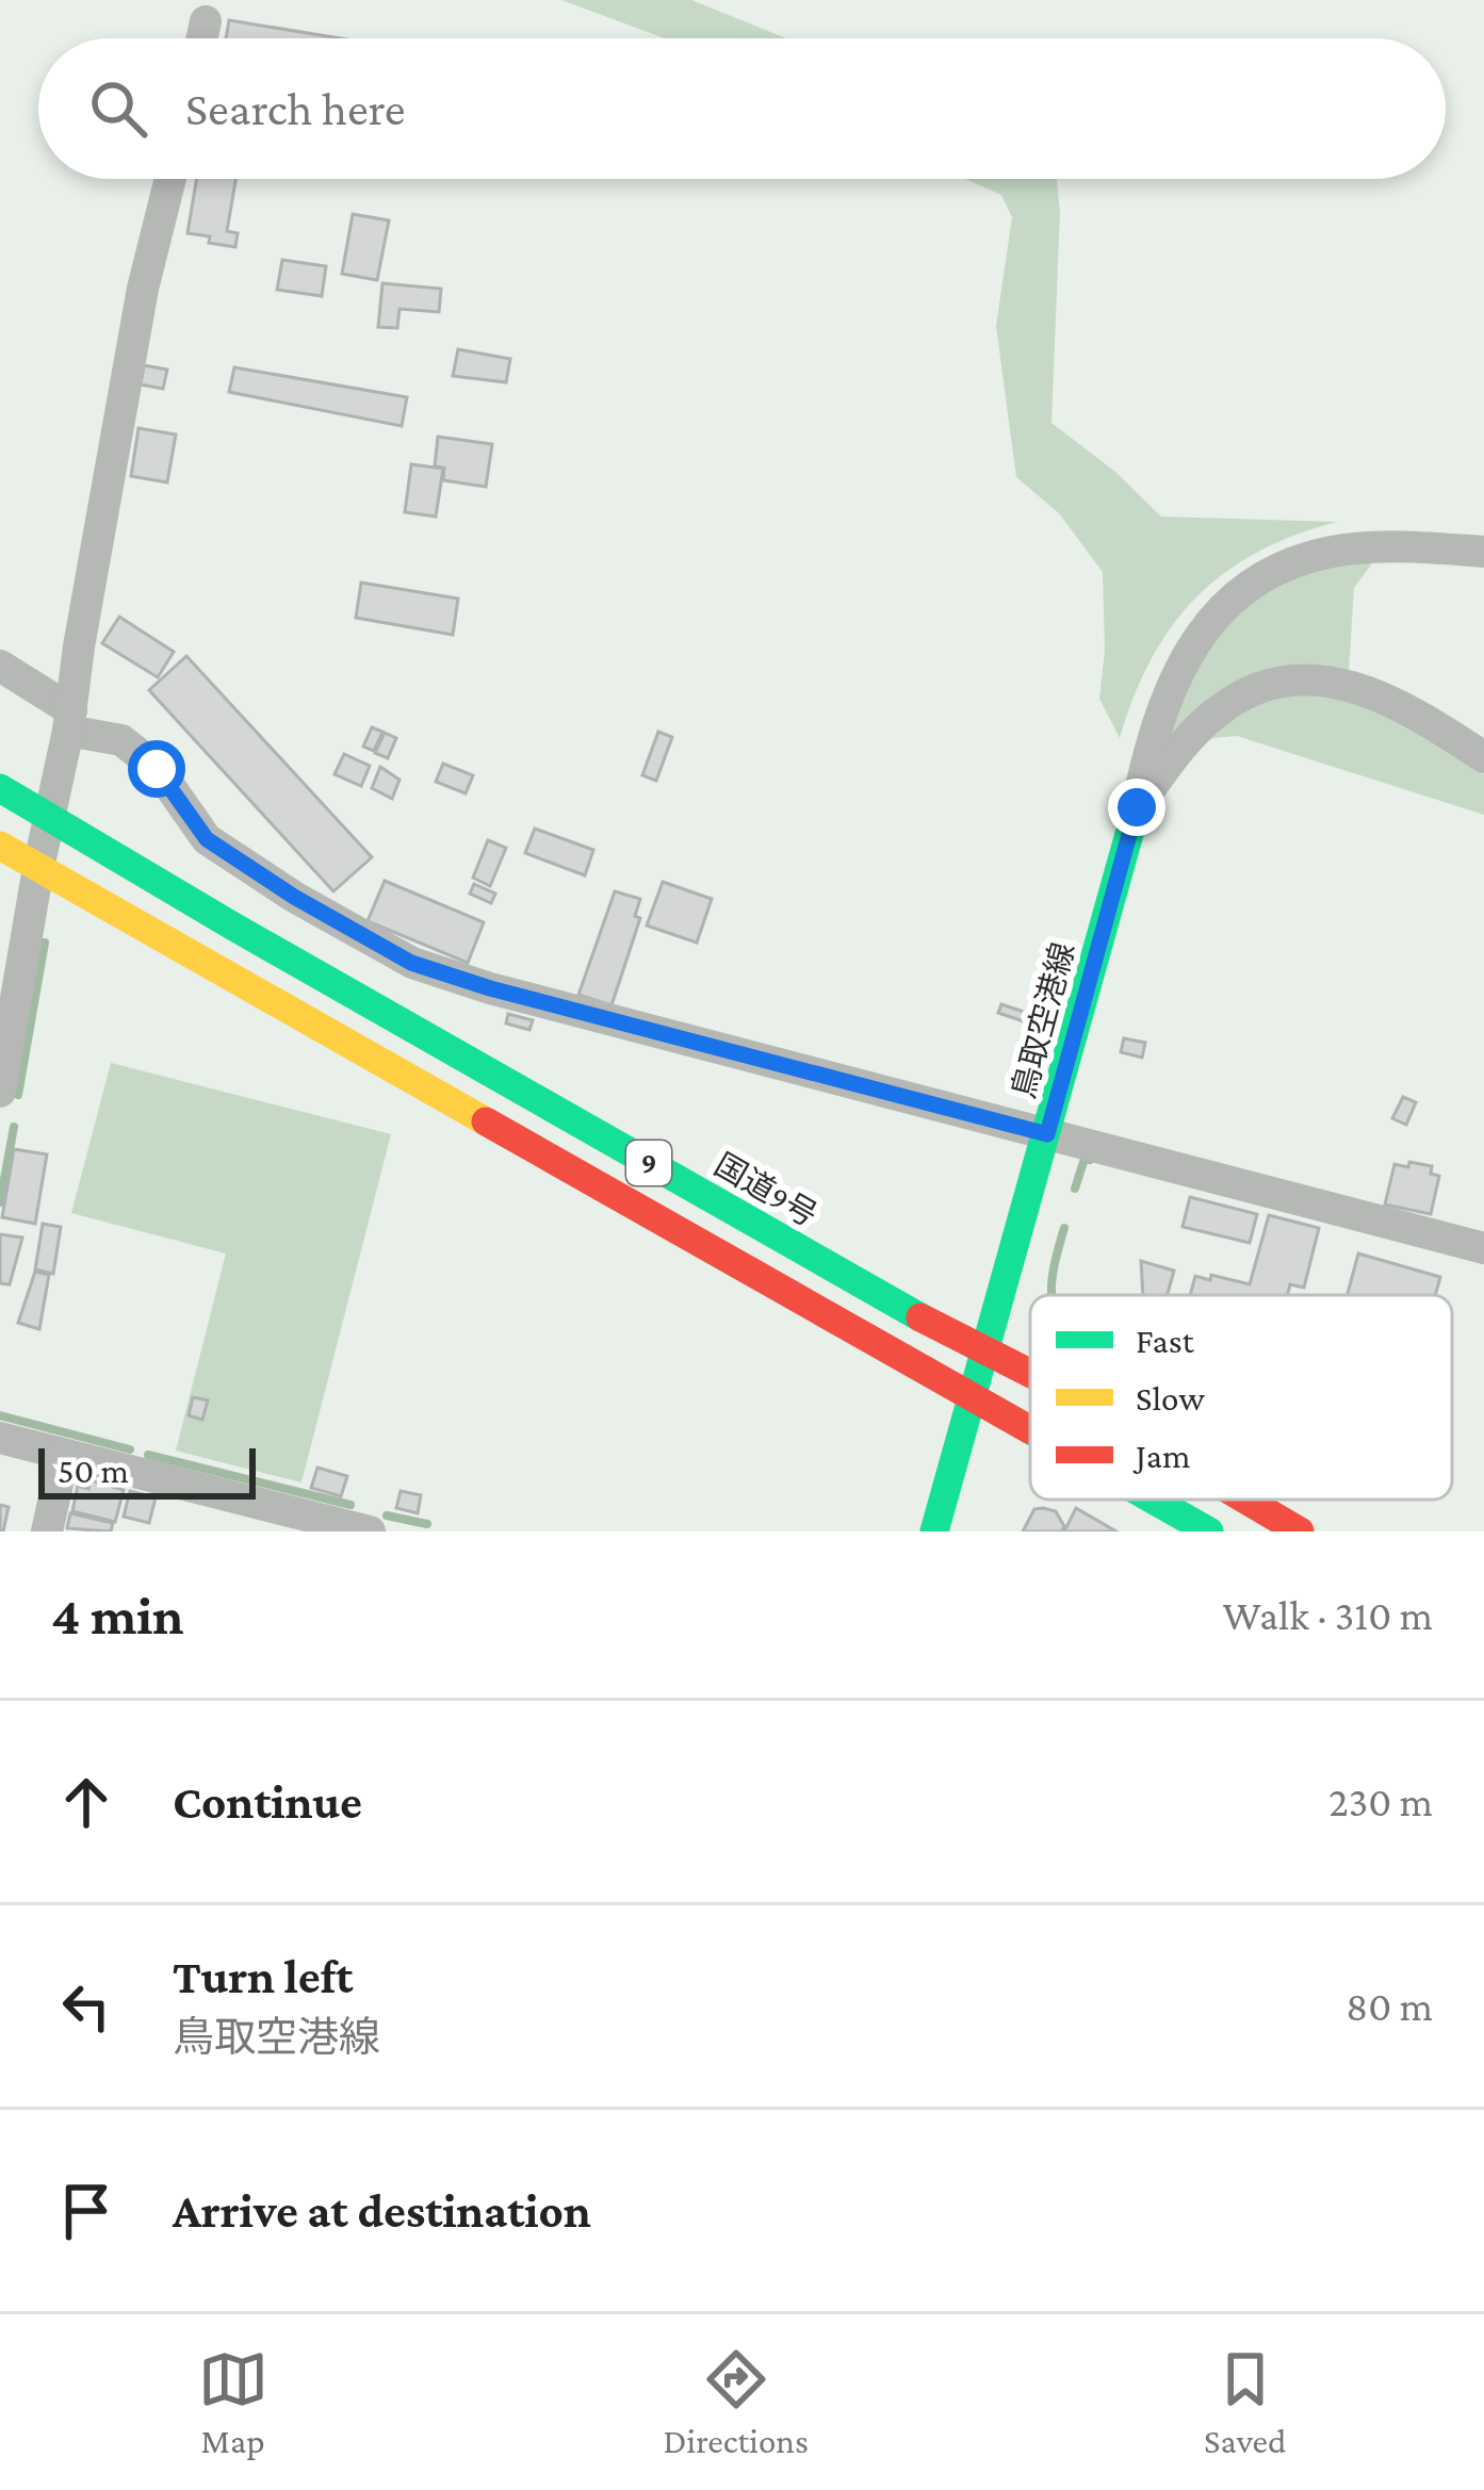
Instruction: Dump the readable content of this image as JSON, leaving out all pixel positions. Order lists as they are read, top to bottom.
{
  "streets": {
    "main road": ["鳥取空港線", "9", "国道9号"]
  },
  "crossings": [
    ["鳥取空港線", "9"],
    ["鳥取空港線", "国道9号"]
  ],
  "legend": ["Fast", "Slow", "Jam"],
  "scale_bar": "50 m",
  "page": {
    "search": "Search here",
    "scale": "50 m",
    "heading": ["4 min", "Walk · 310 m"],
    "list": [
      ["Continue", "230 m"],
      ["Turn left", "鳥取空港線", "80 m"],
      "Arrive at destination"
    ],
    "nav": ["Map", "Directions", "Saved"]
  }
}
